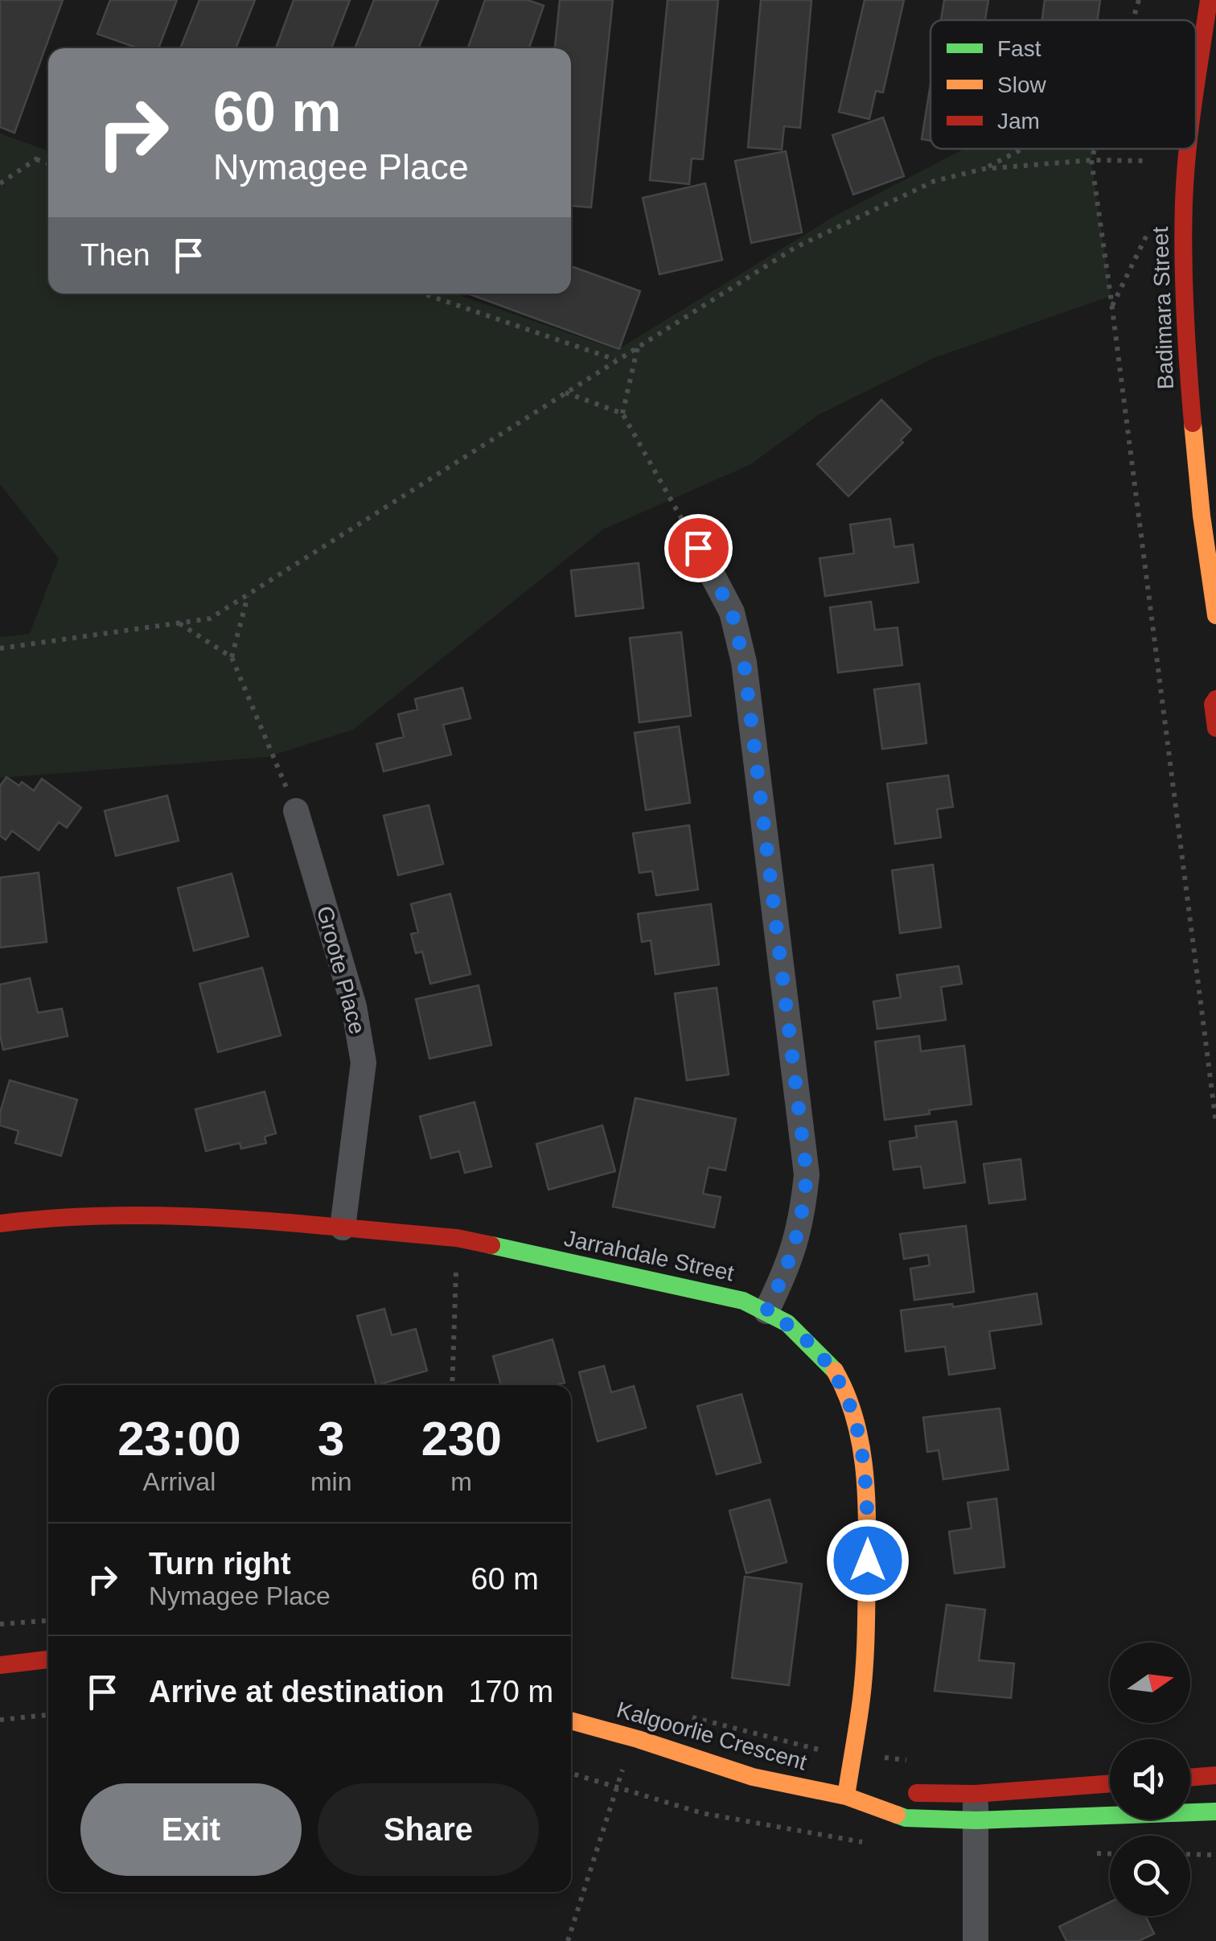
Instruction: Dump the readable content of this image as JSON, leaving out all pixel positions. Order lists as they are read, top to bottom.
{
  "streets": {
    "street": [
      "Badimara Street",
      "Groote Place",
      "Jarrahdale Street",
      "Kalgoorlie Crescent"
    ]
  },
  "crossings": [
    ["Groote Place", "Jarrahdale Street"],
    ["Jarrahdale Street", "Kalgoorlie Crescent"]
  ],
  "legend": ["Fast", "Slow", "Jam"],
  "north": "right",
  "page": {
    "turn": ["60 m", "Nymagee Place"],
    "then": "Then",
    "eta": [
      "23:00",
      "Arrival",
      "3",
      "min",
      "230",
      "m"
    ],
    "list": [
      {
        "name": "Turn right",
        "note": "Nymagee Place",
        "value": "60 m"
      },
      {
        "name": "Arrive at destination",
        "value": "170 m"
      }
    ],
    "buttons": ["Exit", "Share"]
  }
}
